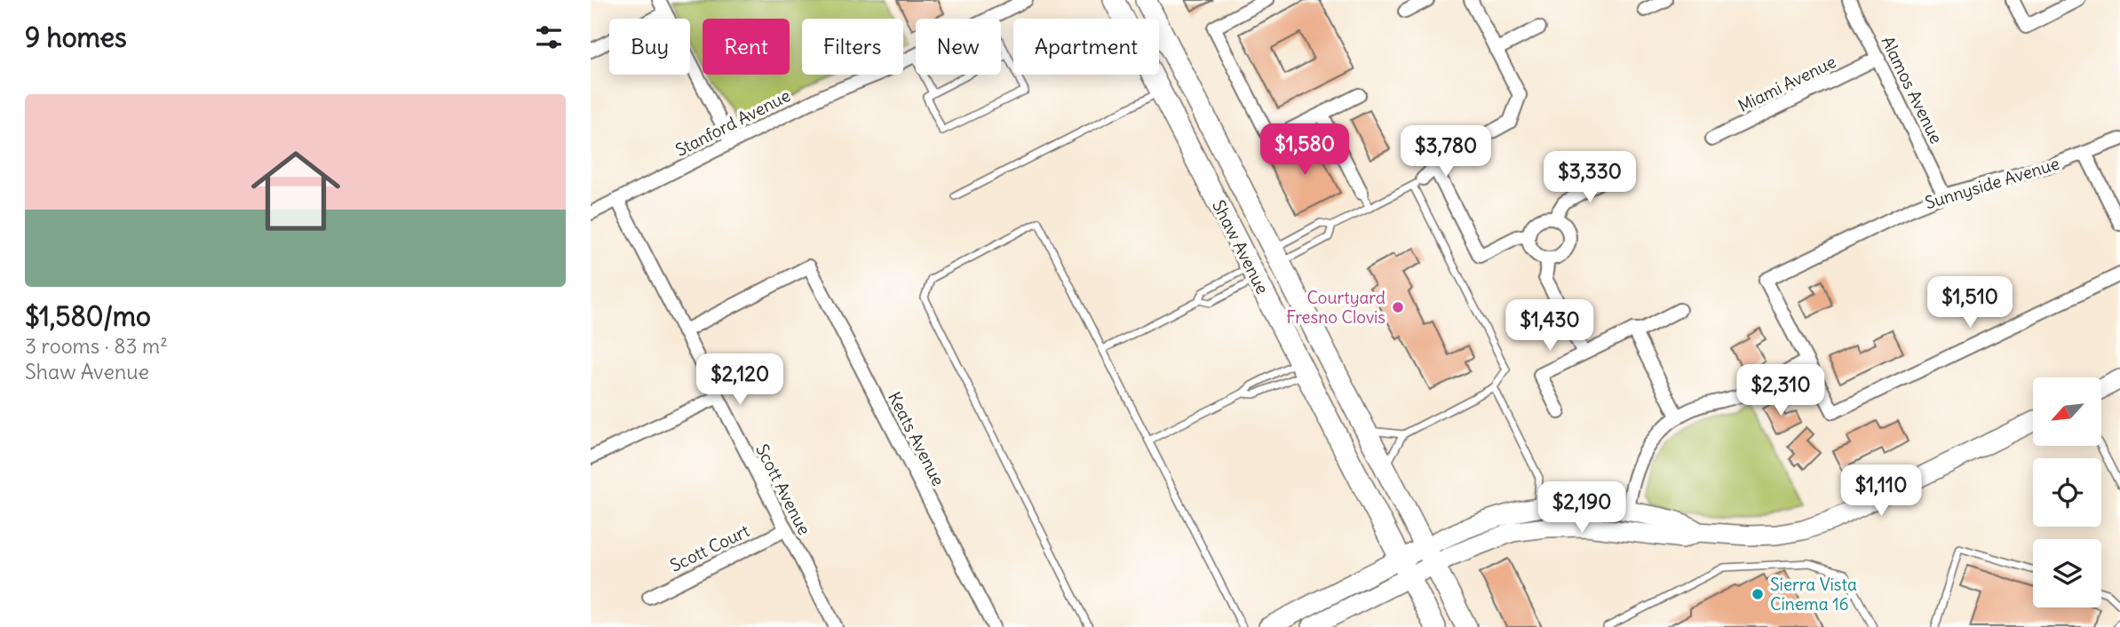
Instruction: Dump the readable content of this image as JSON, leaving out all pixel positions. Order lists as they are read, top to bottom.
{
  "streets": {
    "main road": ["Shaw Avenue"],
    "street": [
      "Miami Avenue",
      "Alamos Avenue",
      "Stanford Avenue",
      "Sunnyside Avenue",
      "Keats Avenue",
      "Scott Avenue",
      "Scott Court"
    ]
  },
  "crossings": [
    ["Miami Avenue", "Alamos Avenue"],
    ["Alamos Avenue", "Sunnyside Avenue"],
    ["Stanford Avenue", "Scott Avenue"],
    ["Keats Avenue", "Scott Avenue"],
    ["Scott Avenue", "Scott Court"]
  ],
  "places": ["Courtyard Fresno Clovis", "Sierra Vista Cinema 16"],
  "north": "bottom left",
  "page": {
    "heading": "9 homes",
    "chip": [
      "Buy",
      "Rent",
      "Filters",
      "New",
      "Apartment"
    ],
    "list": [
      {
        "name": "$1,580/mo",
        "note": "3 rooms · 83 m² · Shaw Avenue"
      }
    ],
    "price": [
      "$1,580",
      "$3,780",
      "$3,330",
      "$1,510",
      "$1,430",
      "$2,120",
      "$2,310",
      "$1,110",
      "$2,190"
    ]
  }
}
